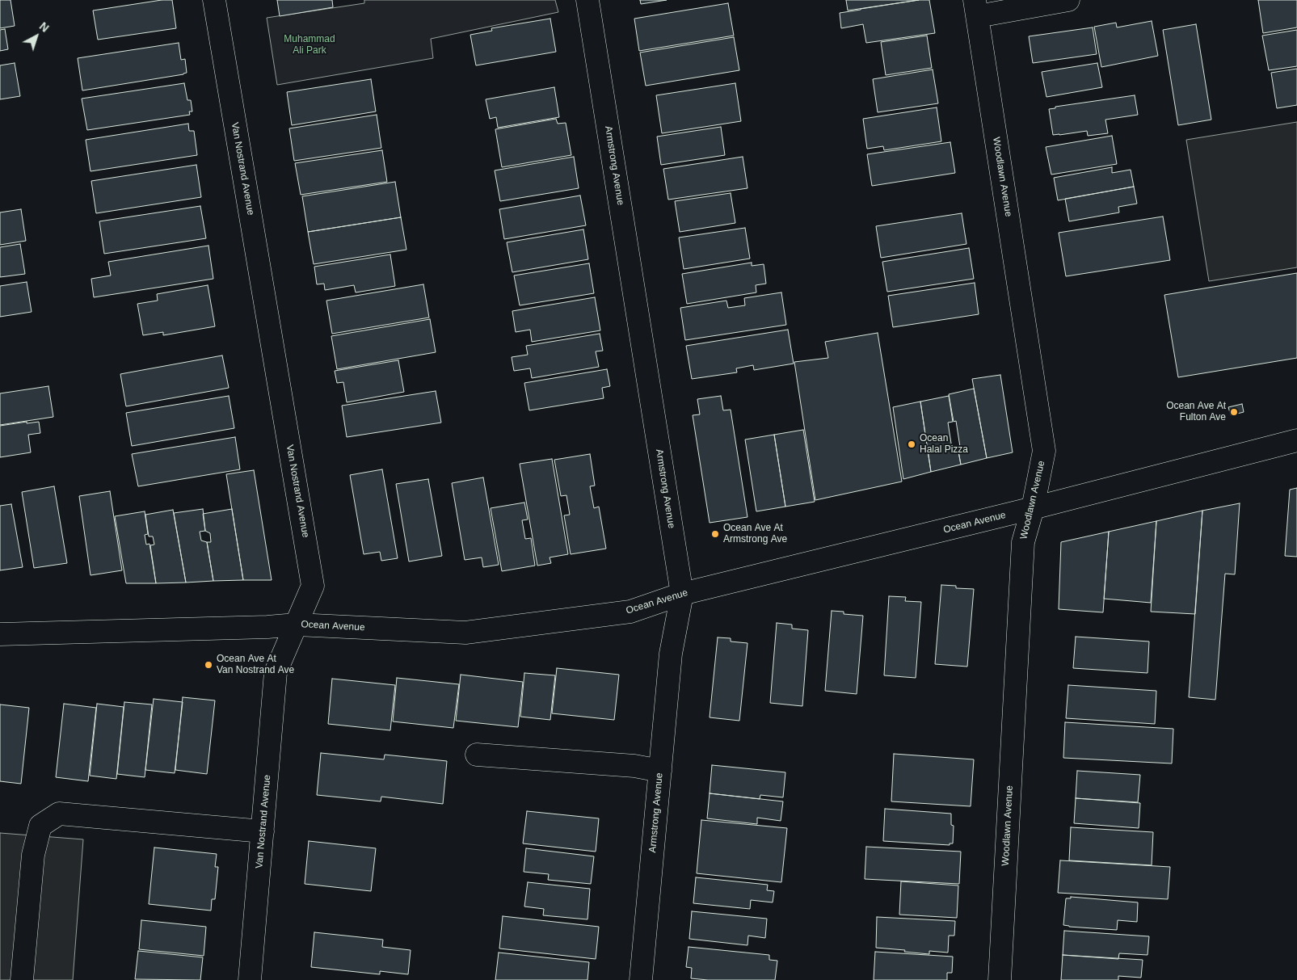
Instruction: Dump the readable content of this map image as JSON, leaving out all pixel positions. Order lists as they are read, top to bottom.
{
  "streets": {
    "street": [
      "Armstrong Avenue",
      "Van Nostrand Avenue",
      "Woodlawn Avenue",
      "Ocean Avenue"
    ]
  },
  "crossings": [
    ["Armstrong Avenue", "Ocean Avenue"],
    ["Van Nostrand Avenue", "Ocean Avenue"],
    ["Woodlawn Avenue", "Ocean Avenue"]
  ],
  "parks": ["Muhammad Ali Park"],
  "places": [
    "Ocean Ave At Fulton Ave",
    "Ocean Halal Pizza",
    "Ocean Ave At Armstrong Ave",
    "Ocean Ave At Van Nostrand Ave"
  ],
  "north": "top right"
}
